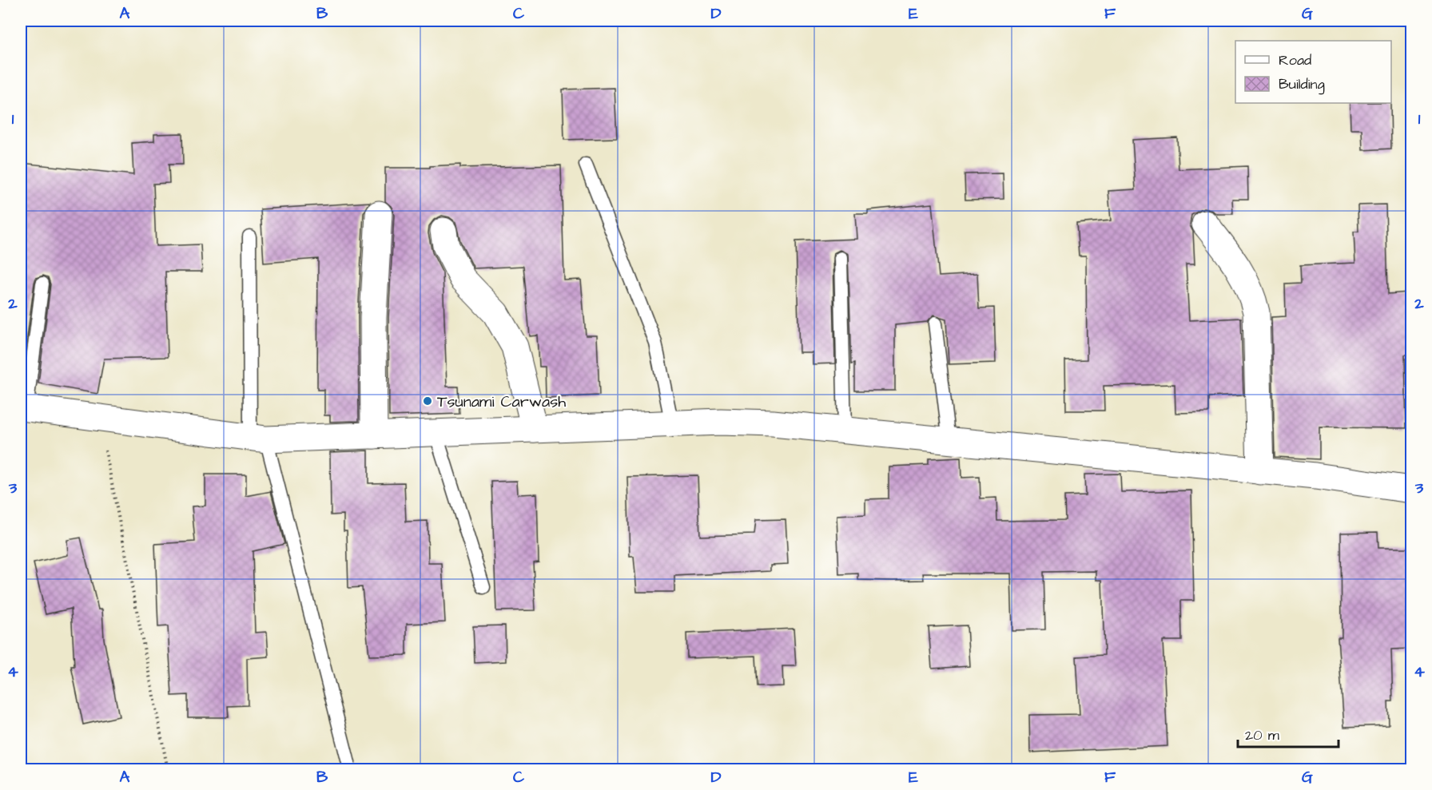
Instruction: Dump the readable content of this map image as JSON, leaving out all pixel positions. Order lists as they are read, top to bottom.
{
  "places": ["Tsunami Carwash"],
  "legend": ["Road", "Building"],
  "scale_bar": "20 m",
  "grid": {
    "columns": [
      "A",
      "B",
      "C",
      "D",
      "E",
      "F",
      "G"
    ],
    "rows": [
      "1",
      "2",
      "3",
      "4"
    ]
  }
}
